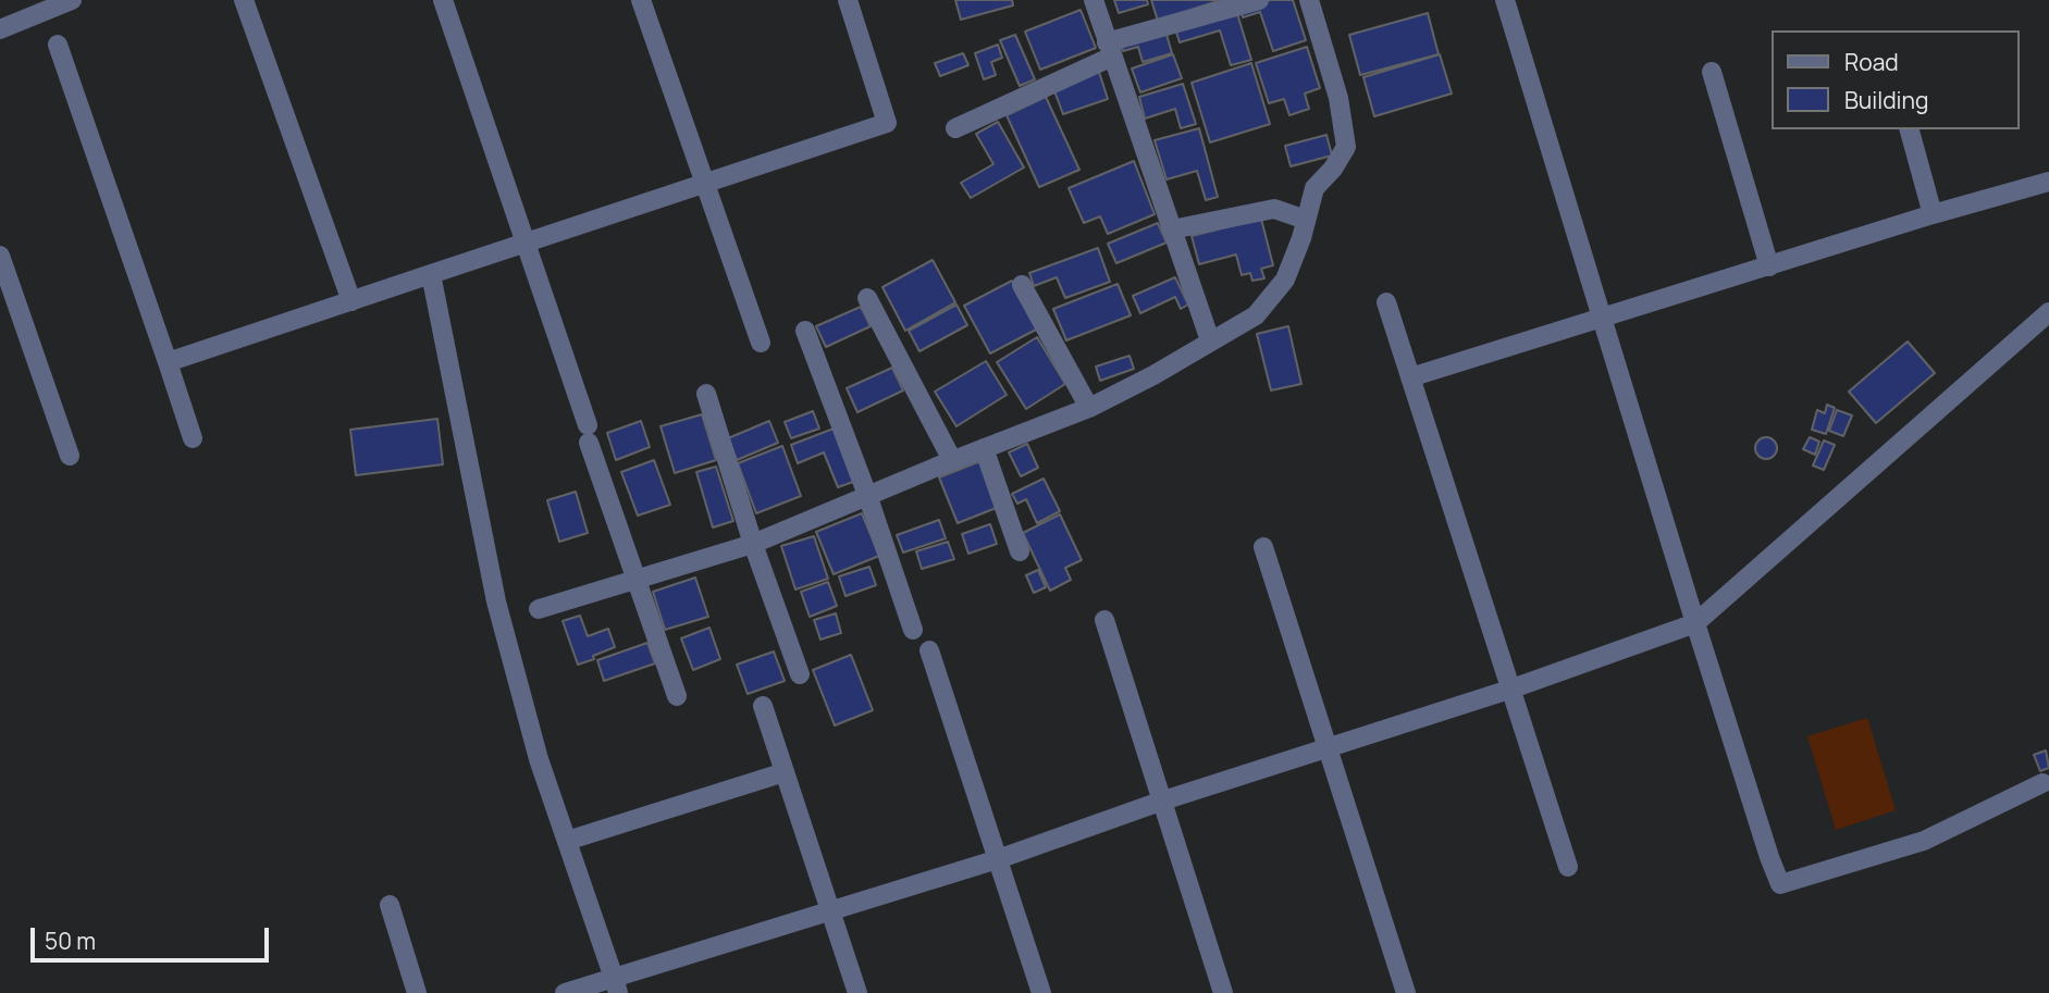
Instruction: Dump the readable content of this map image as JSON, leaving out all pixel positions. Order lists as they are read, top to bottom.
{
  "legend": ["Road", "Building"],
  "scale_bar": "50 m"
}
